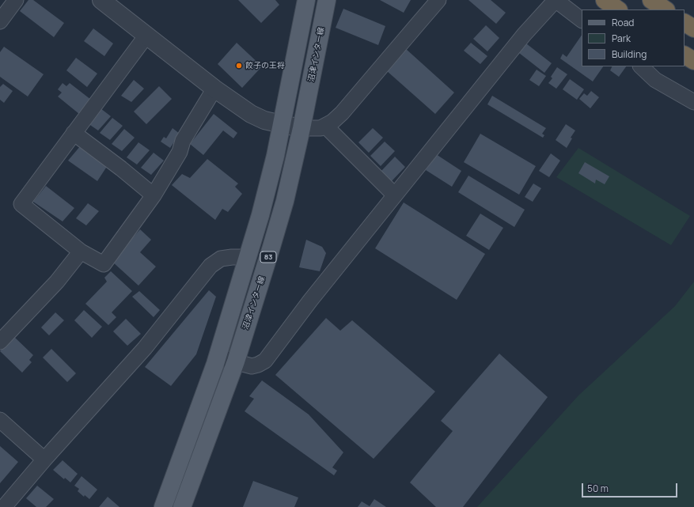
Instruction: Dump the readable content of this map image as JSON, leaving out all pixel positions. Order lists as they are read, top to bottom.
{
  "streets": {
    "main road": ["沼津インター線", "83"]
  },
  "places": ["餃子の王将"],
  "legend": ["Road", "Park", "Building"],
  "scale_bar": "50 m"
}
